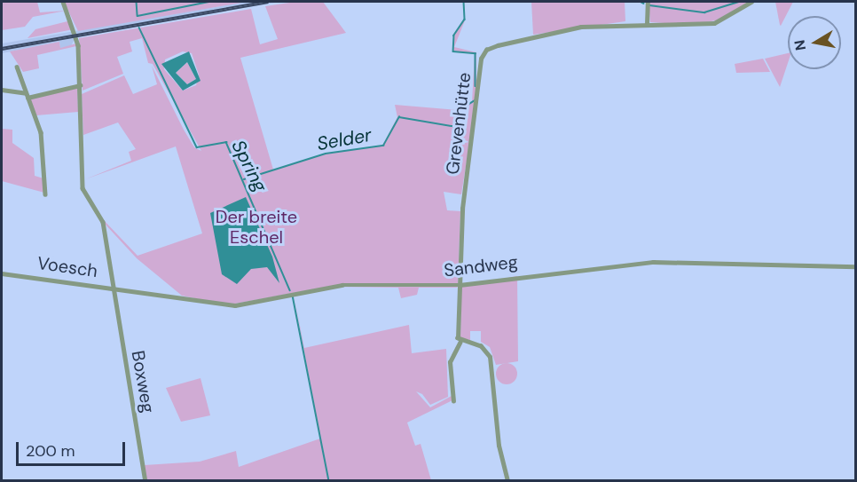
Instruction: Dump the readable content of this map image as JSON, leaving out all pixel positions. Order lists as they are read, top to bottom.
{
  "streets": {
    "street": [
      "Grevenhütte",
      "Sandweg",
      "Voesch",
      "Boxweg"
    ]
  },
  "crossings": [
    ["Grevenhütte", "Sandweg"],
    ["Sandweg", "Voesch"],
    ["Sandweg", "Boxweg"],
    ["Voesch", "Boxweg"]
  ],
  "water": ["Selder", "Spring"],
  "parks": ["Der breite Eschel"],
  "scale_bar": "200 m",
  "north": "left"
}
